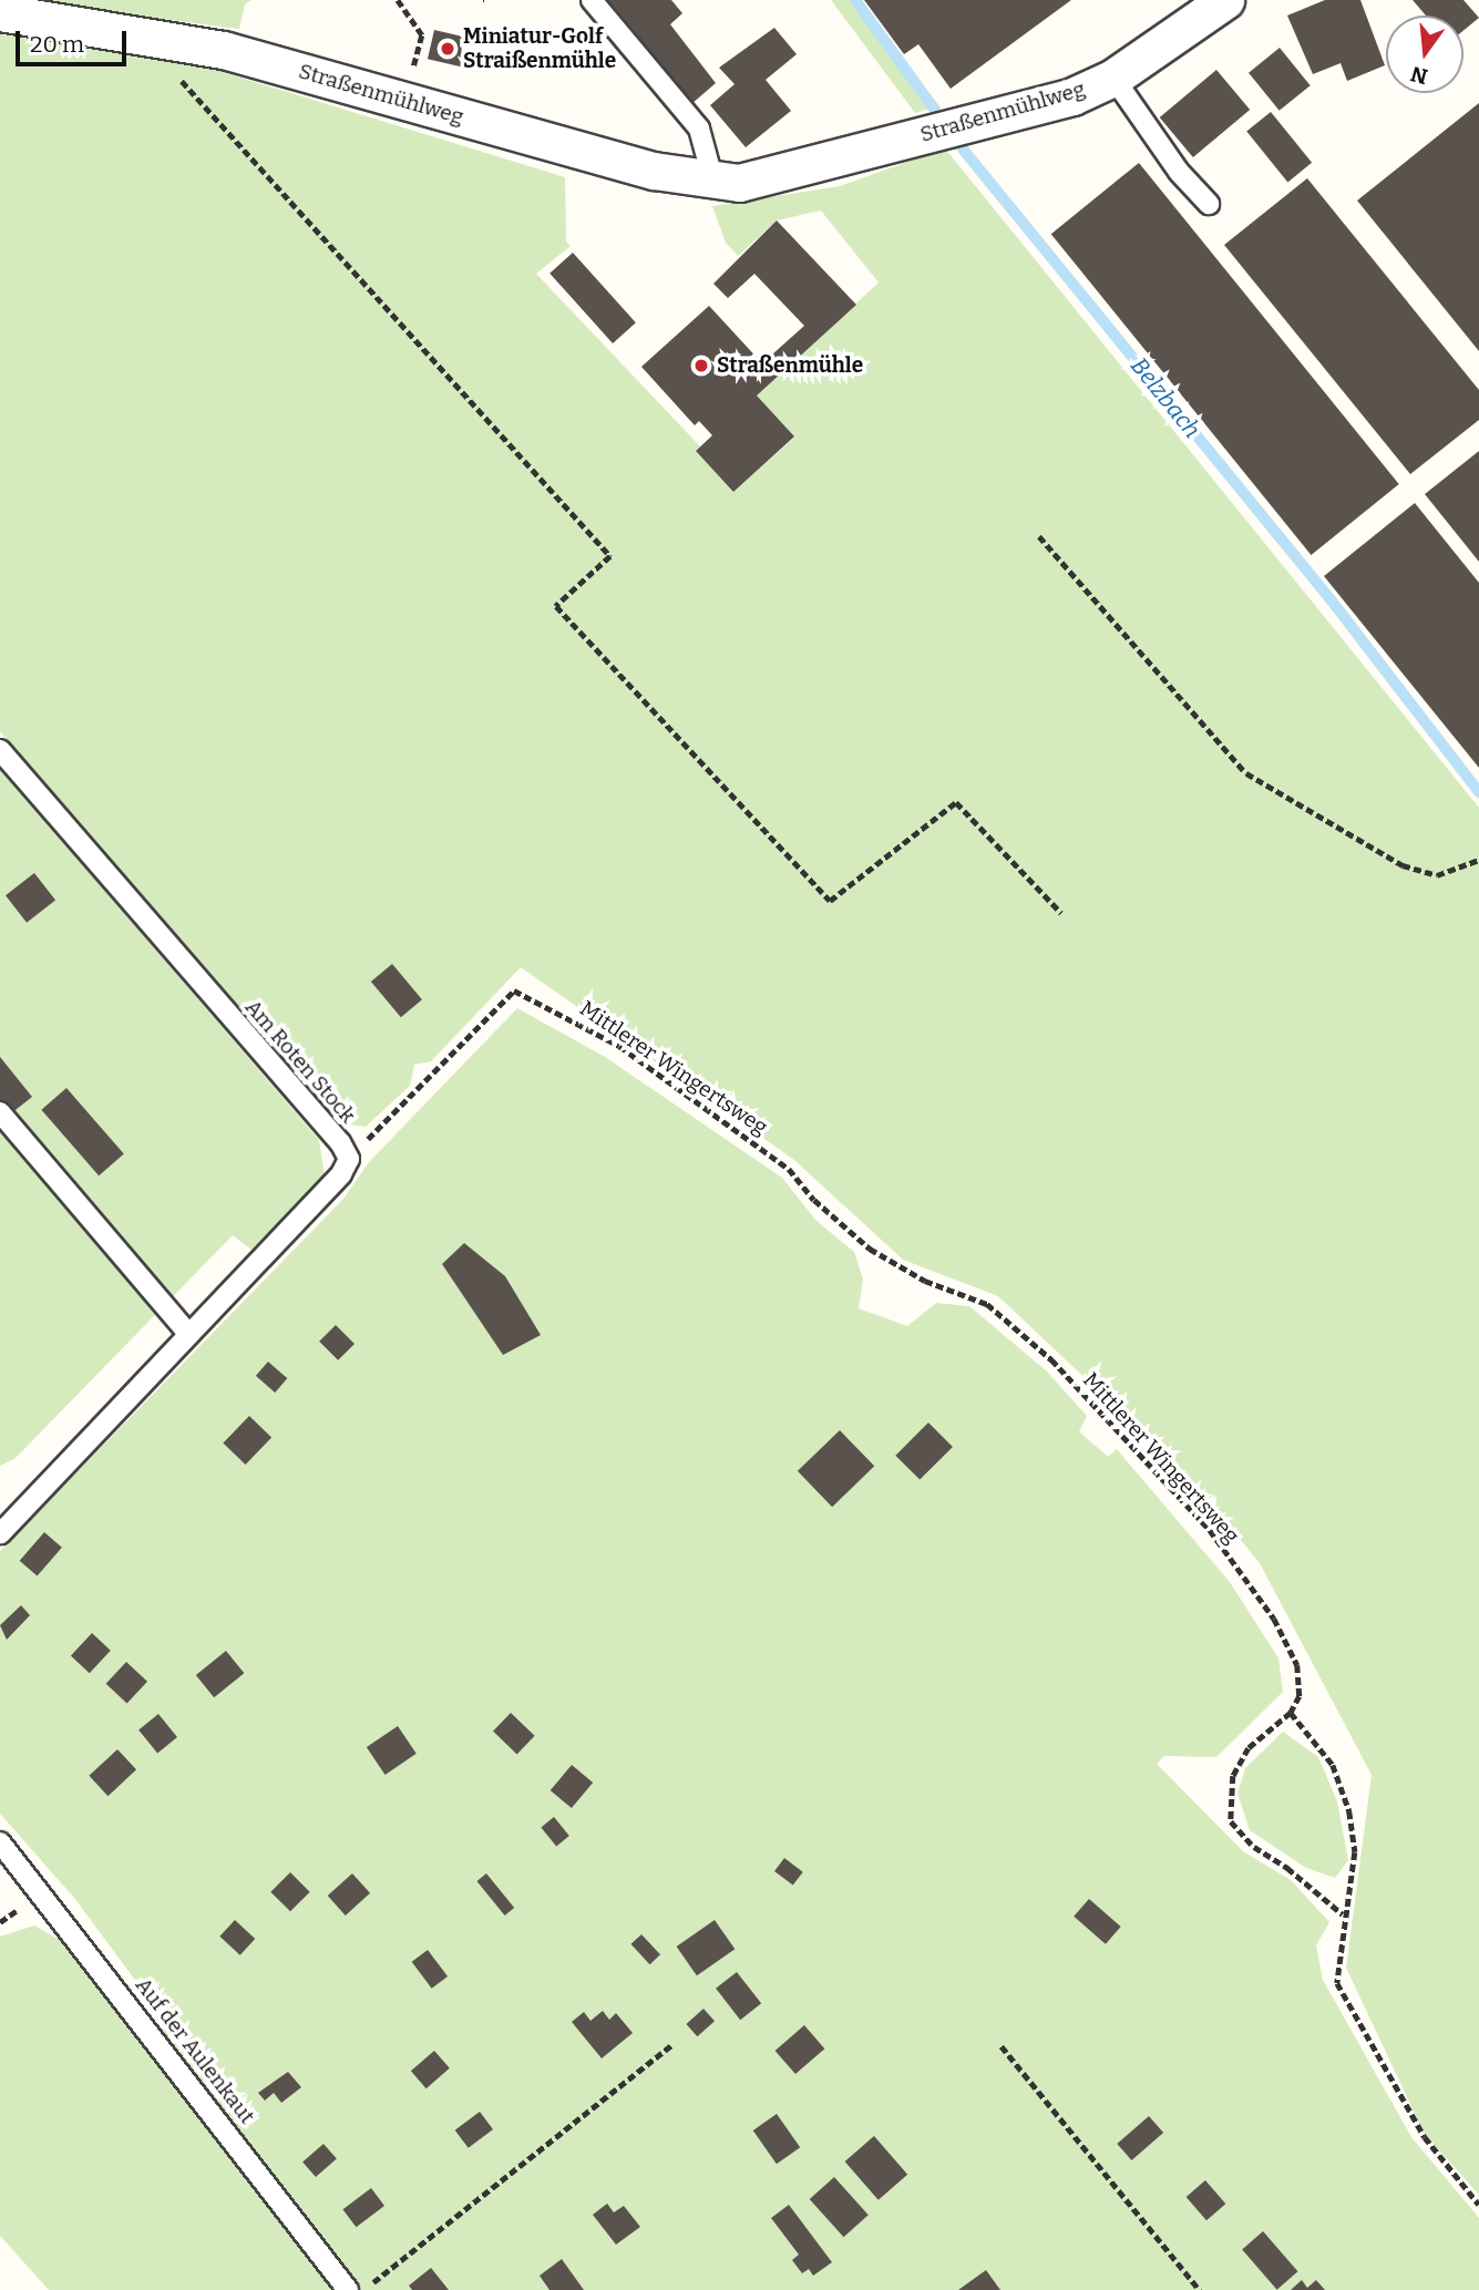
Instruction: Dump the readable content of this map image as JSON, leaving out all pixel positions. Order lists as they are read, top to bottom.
{
  "streets": {
    "street": ["Straßenmühlweg"],
    "lane": ["Am Roten Stock", "Auf der Aulenkaut"],
    "path": ["Mittlerer Wingertsweg"]
  },
  "crossings": [
    ["Am Roten Stock", "Mittlerer Wingertsweg"]
  ],
  "water": ["Belzbach"],
  "places": ["Miniatur-Golf Straißenmühle", "Straßenmühle"],
  "scale_bar": "20 m",
  "north": "bottom"
}
